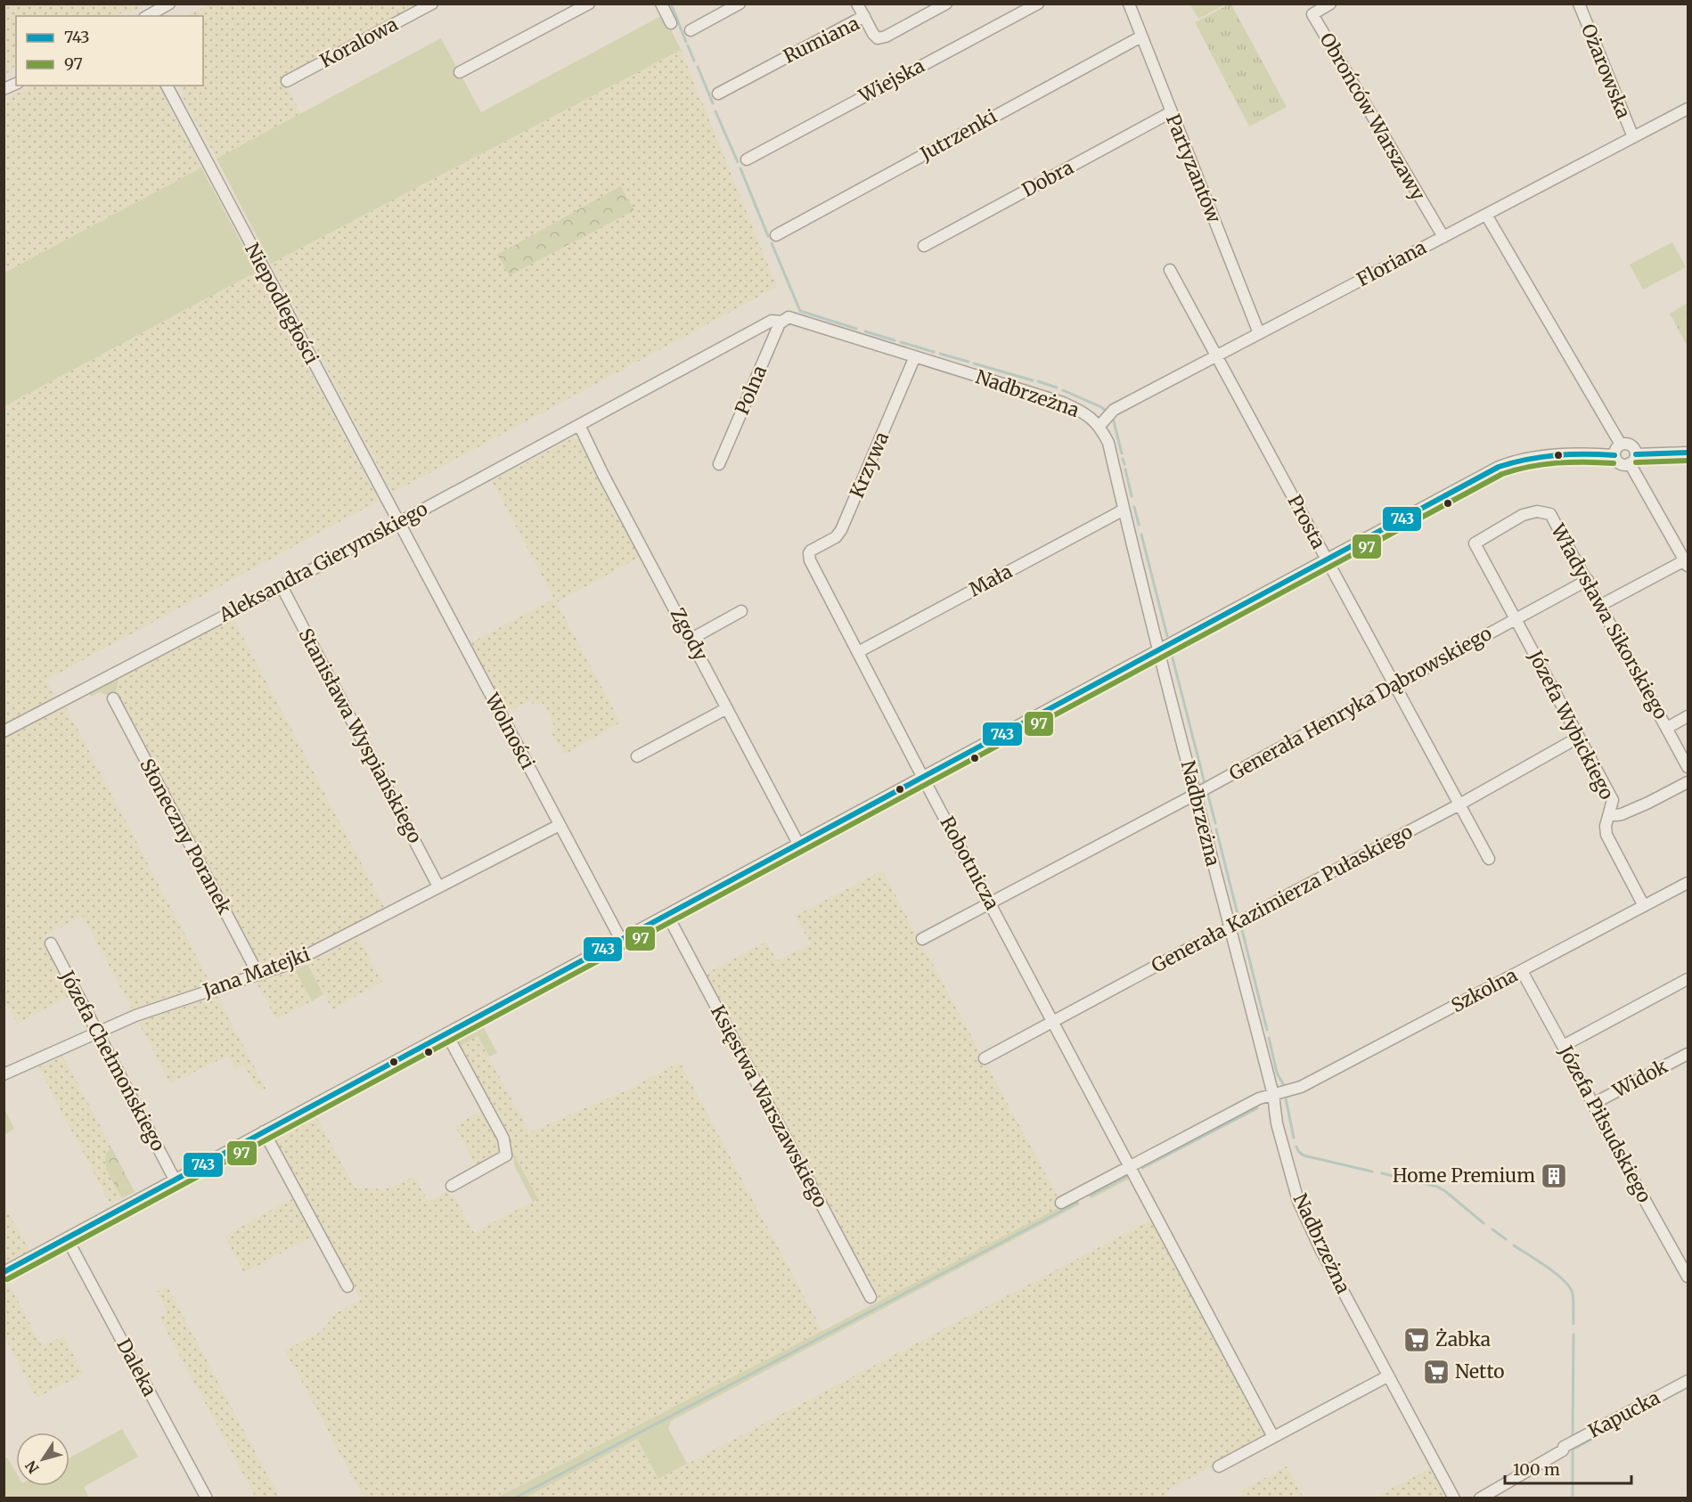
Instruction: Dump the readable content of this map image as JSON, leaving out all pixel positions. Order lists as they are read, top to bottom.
{
  "streets": {
    "street": [
      "Rumiana",
      "Koralowa",
      "Ożarowska",
      "Wiejska",
      "Obrońców Warszawy",
      "Jutrzenki",
      "Partyzantów",
      "Dobra",
      "Floriana",
      "Niepodległości",
      "Polna",
      "Nadbrzeżna",
      "Krzywa",
      "Prosta",
      "Aleksandra Gierymskiego",
      "Mała",
      "Władysława Sikorskiego",
      "Zgody",
      "Generała Henryka Dąbrowskiego",
      "Józefa Wybickiego",
      "Wolności",
      "Stanisława Wyspiańskiego",
      "Słoneczny Poranek",
      "Robotnicza",
      "Generała Kazimierza Pułaskiego",
      "Jana Matejki",
      "Szkolna",
      "Józefa Chełmońskiego",
      "Widok",
      "Księstwa Warszawskiego",
      "Józefa Piłsudskiego",
      "Daleka",
      "Kapucka"
    ]
  },
  "crossings": [
    ["Ożarowska", "Floriana"],
    ["Obrońców Warszawy", "Floriana"],
    ["Jutrzenki", "Partyzantów"],
    ["Partyzantów", "Dobra"],
    ["Partyzantów", "Floriana"],
    ["Floriana", "Nadbrzeżna"],
    ["Floriana", "Prosta"],
    ["Niepodległości", "Aleksandra Gierymskiego"],
    ["Niepodległości", "Wolności"],
    ["Polna", "Nadbrzeżna"],
    ["Polna", "Aleksandra Gierymskiego"],
    ["Nadbrzeżna", "Krzywa"],
    ["Nadbrzeżna", "Aleksandra Gierymskiego"],
    ["Nadbrzeżna", "Mała"],
    ["Nadbrzeżna", "Generała Henryka Dąbrowskiego"],
    ["Nadbrzeżna", "Generała Kazimierza Pułaskiego"],
    ["Nadbrzeżna", "Szkolna"],
    ["Krzywa", "Robotnicza"],
    ["Prosta", "Generała Henryka Dąbrowskiego"],
    ["Prosta", "Generała Kazimierza Pułaskiego"],
    ["Aleksandra Gierymskiego", "Zgody"],
    ["Aleksandra Gierymskiego", "Wolności"],
    ["Aleksandra Gierymskiego", "Stanisława Wyspiańskiego"],
    ["Mała", "Robotnicza"],
    ["Władysława Sikorskiego", "Generała Henryka Dąbrowskiego"],
    ["Władysława Sikorskiego", "Józefa Wybickiego"],
    ["Generała Henryka Dąbrowskiego", "Józefa Wybickiego"],
    ["Generała Henryka Dąbrowskiego", "Robotnicza"],
    ["Józefa Wybickiego", "Generała Kazimierza Pułaskiego"],
    ["Józefa Wybickiego", "Szkolna"],
    ["Wolności", "Jana Matejki"],
    ["Stanisława Wyspiańskiego", "Jana Matejki"],
    ["Słoneczny Poranek", "Jana Matejki"],
    ["Robotnicza", "Generała Kazimierza Pułaskiego"],
    ["Robotnicza", "Szkolna"],
    ["Jana Matejki", "Józefa Chełmońskiego"],
    ["Szkolna", "Józefa Piłsudskiego"],
    ["Widok", "Józefa Piłsudskiego"]
  ],
  "places": {
    "building": ["Home Premium"],
    "supermarket": ["Żabka", "Netto"]
  },
  "lines": ["transit line 743", "transit line 97"],
  "legend": ["743", "97"],
  "scale_bar": "100 m",
  "north": "bottom left"
}
